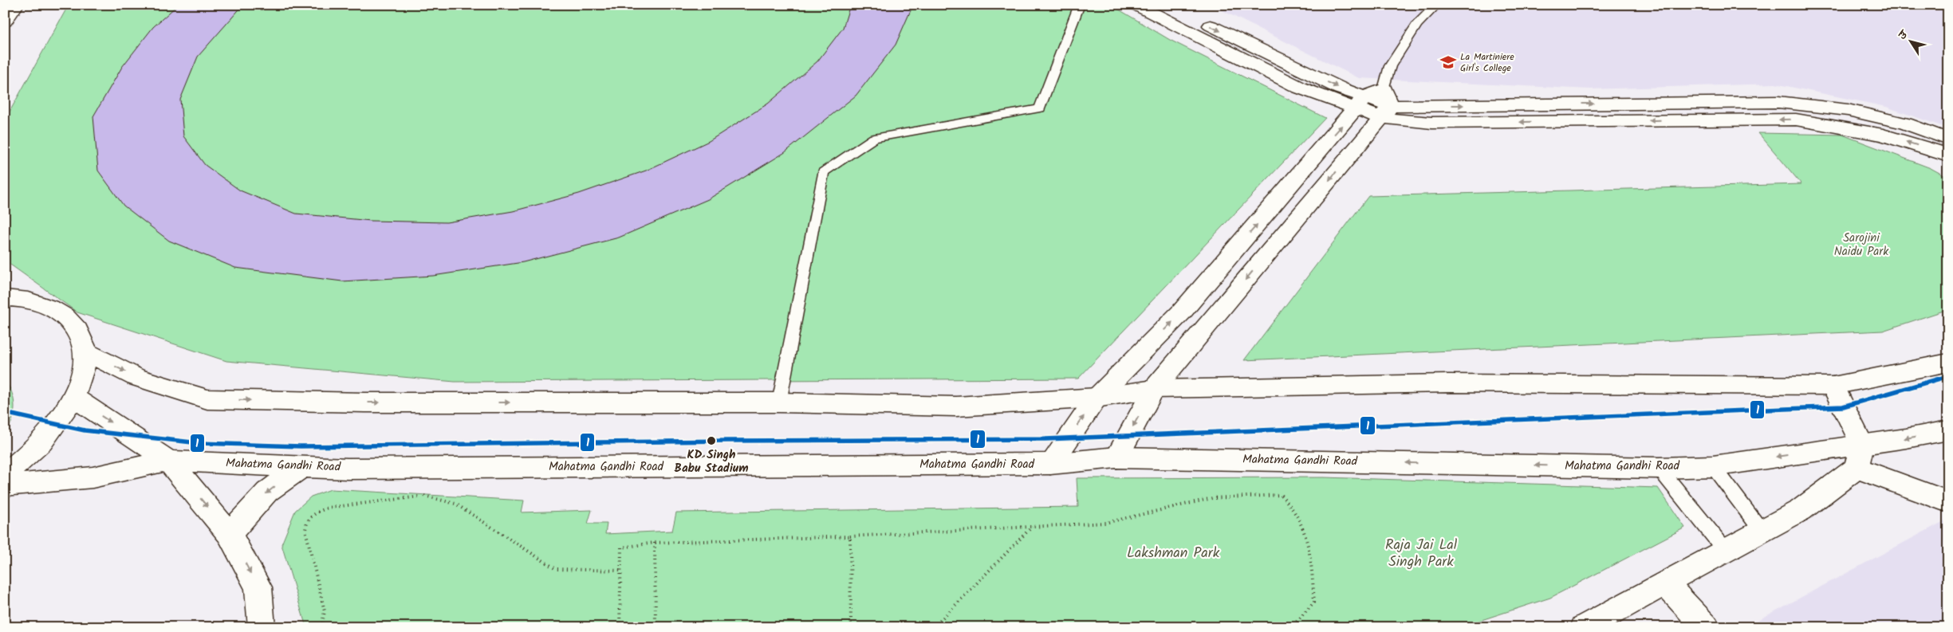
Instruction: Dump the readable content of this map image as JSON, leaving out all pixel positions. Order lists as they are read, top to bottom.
{
  "streets": {
    "main road": ["Mahatma Gandhi Road"]
  },
  "parks": ["Sarojini Naidu Park", "Raja Jai Lal Singh Park", "Lakshman Park"],
  "places": {
    "school or university": ["La Martiniere Girl's College"],
    "other": ["KD Singh Babu Stadium"]
  },
  "lines": ["transit line 1"],
  "north": "top left"
}
